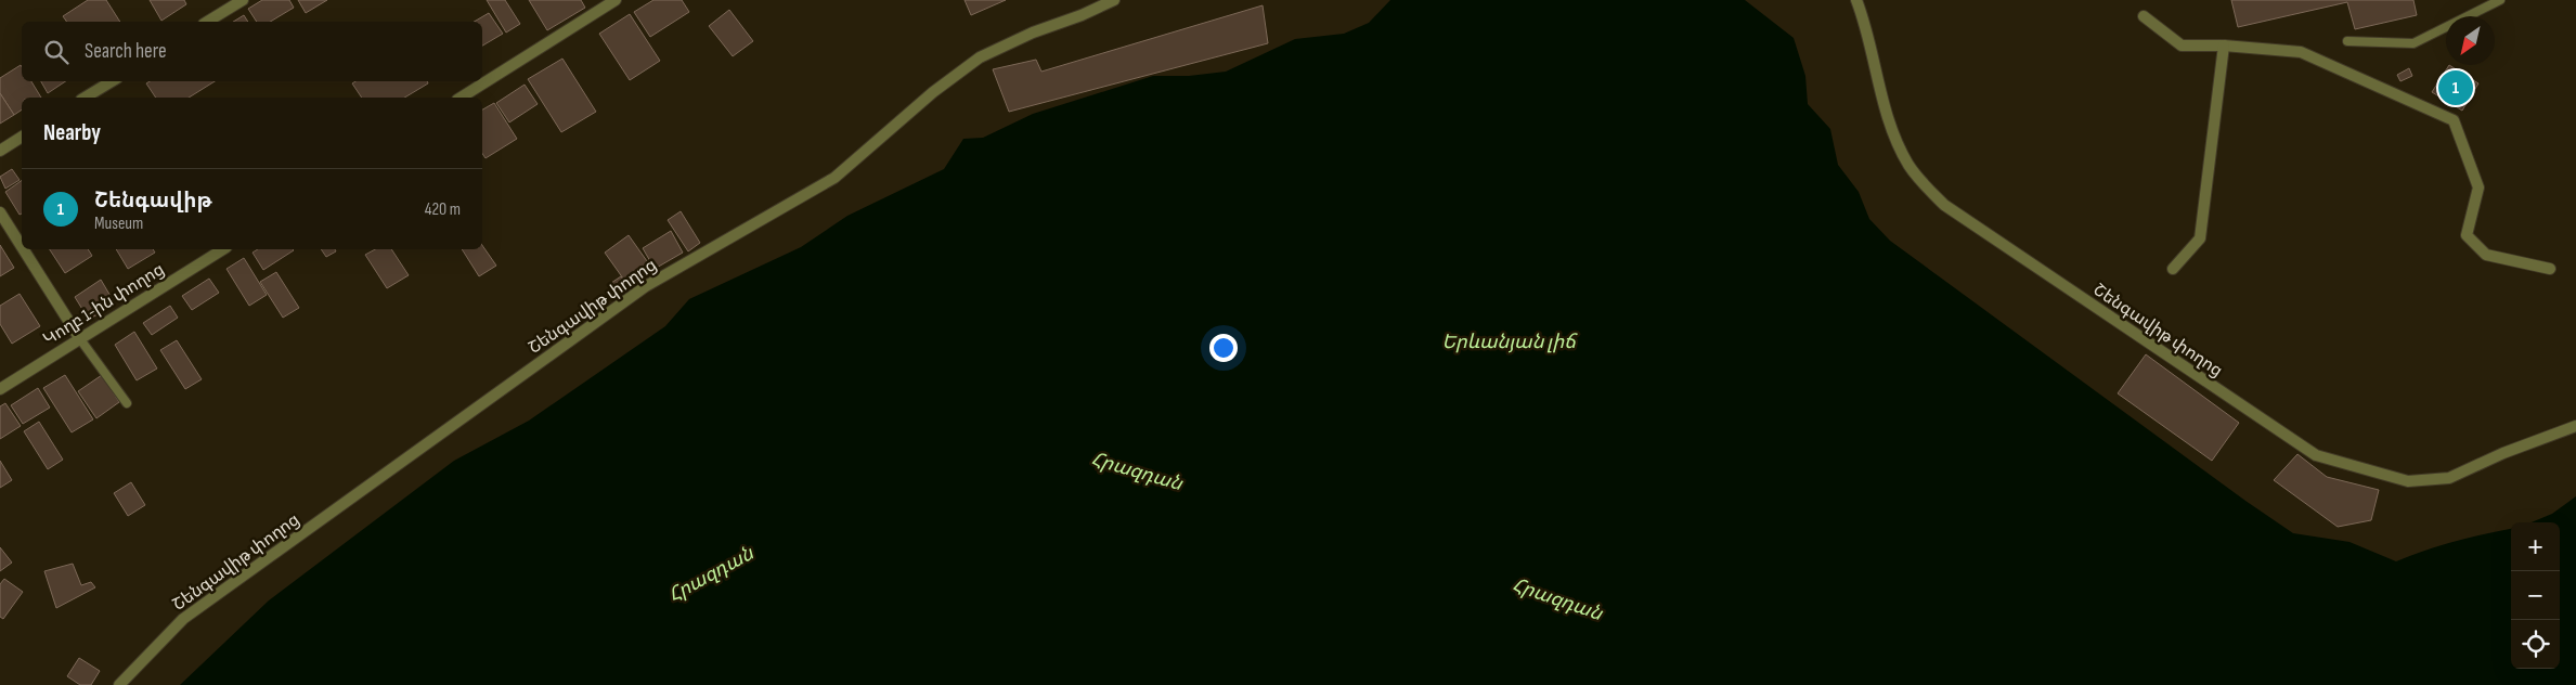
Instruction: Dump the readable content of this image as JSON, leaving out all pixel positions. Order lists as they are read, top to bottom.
{
  "streets": {
    "street": ["Կողբ 1-ին փողոց", "Շենգավիթ փողոց"]
  },
  "water": ["Երևանյան լիճ", "Հրազդան"],
  "north": "bottom left",
  "page": {
    "search": "Search here",
    "pins": "1",
    "heading": "Nearby",
    "list": [
      {
        "mark": "1",
        "name": "Շենգավիթ",
        "note": "Museum",
        "value": "420 m"
      }
    ],
    "map_buttons": ["+", "−"]
  }
}
